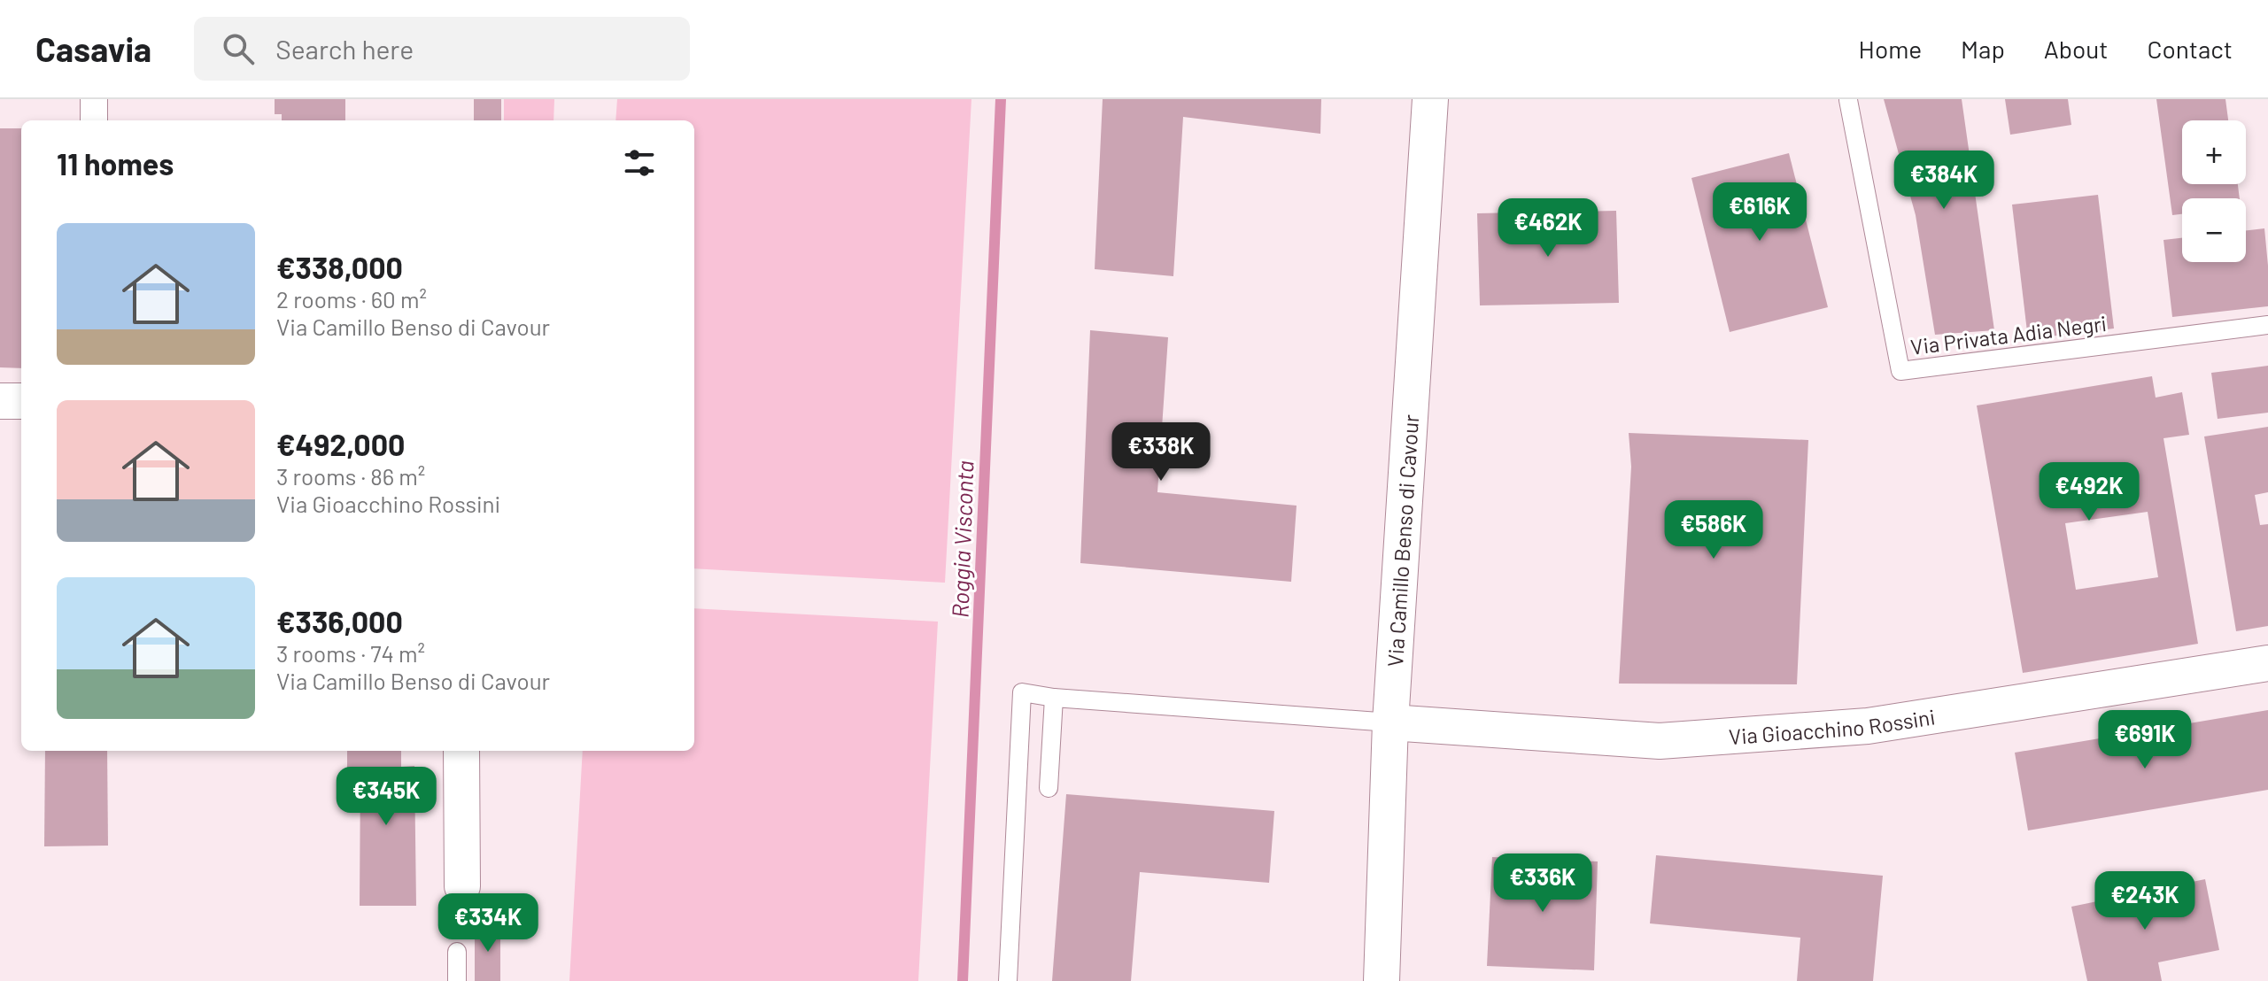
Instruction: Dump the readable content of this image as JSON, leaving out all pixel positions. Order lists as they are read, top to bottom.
{
  "streets": {
    "street": ["Via Camillo Benso di Cavour", "Via Gioacchino Rossini"],
    "lane": ["Via Privata Adia Negri"]
  },
  "crossings": [
    ["Via Camillo Benso di Cavour", "Via Gioacchino Rossini"]
  ],
  "water": ["Roggia Visconta"],
  "page": {
    "header": "Casavia",
    "search": "Search here",
    "nav": [
      "Home",
      "Map",
      "About",
      "Contact"
    ],
    "map_buttons": ["+", "−"],
    "heading": "11 homes",
    "price": [
      "€384K",
      "€616K",
      "€462K",
      "€338K",
      "€492K",
      "€586K",
      "€691K",
      "€345K",
      "€336K",
      "€243K",
      "€334K"
    ],
    "list": [
      {
        "name": "€338,000",
        "note": "2 rooms · 60 m² · Via Camillo Benso di Cavour"
      },
      {
        "name": "€492,000",
        "note": "3 rooms · 86 m² · Via Gioacchino Rossini"
      },
      {
        "name": "€336,000",
        "note": "3 rooms · 74 m² · Via Camillo Benso di Cavour"
      }
    ]
  }
}
